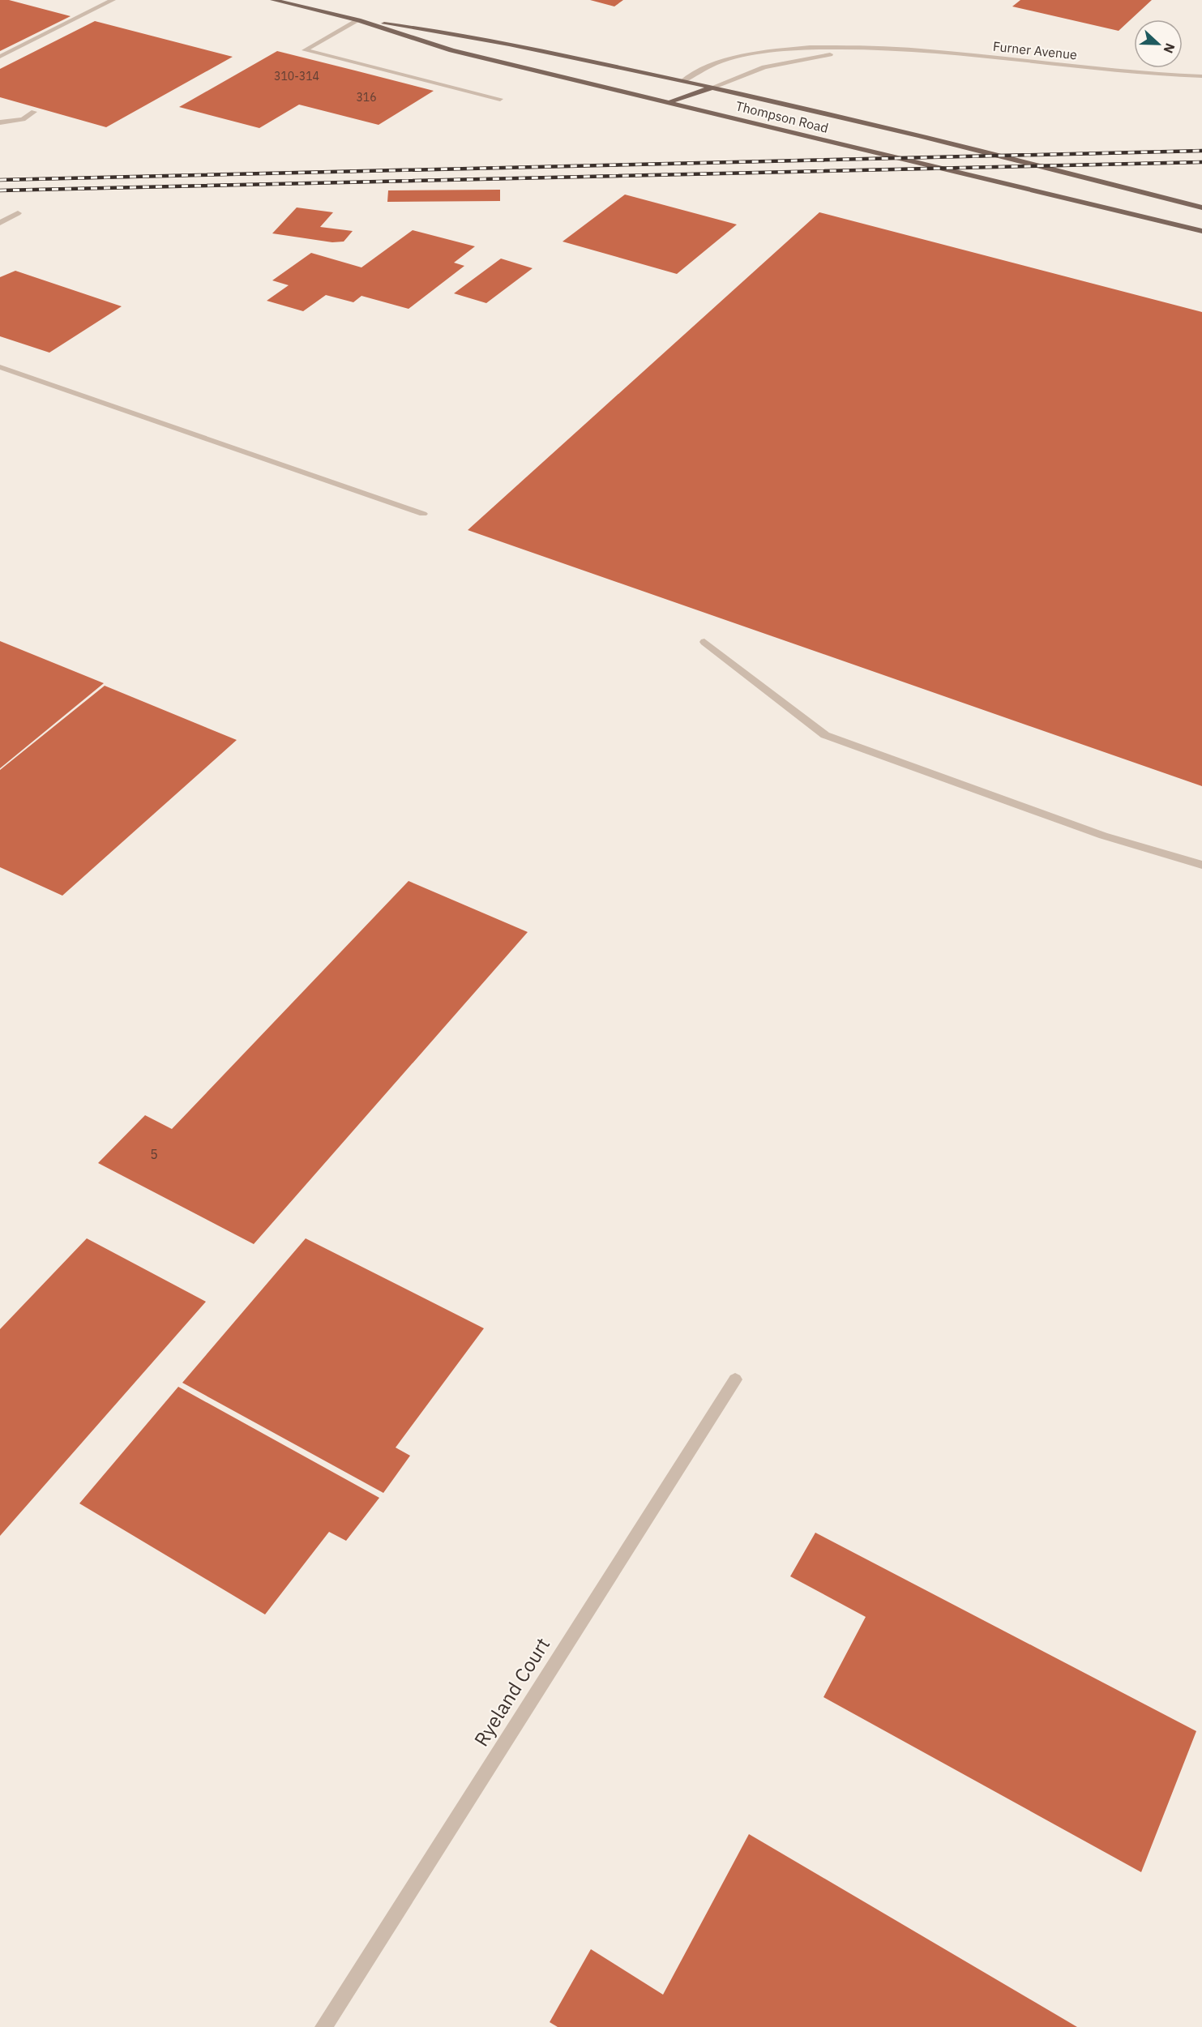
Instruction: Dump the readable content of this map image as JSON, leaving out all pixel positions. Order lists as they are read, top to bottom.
{
  "streets": {
    "main road": ["Thompson Road"],
    "street": ["Furner Avenue", "Ryeland Court"]
  },
  "crossings": [
    ["Furner Avenue", "Thompson Road"]
  ],
  "house_numbers": ["310-314", "316", "5"],
  "north": "right"
}
